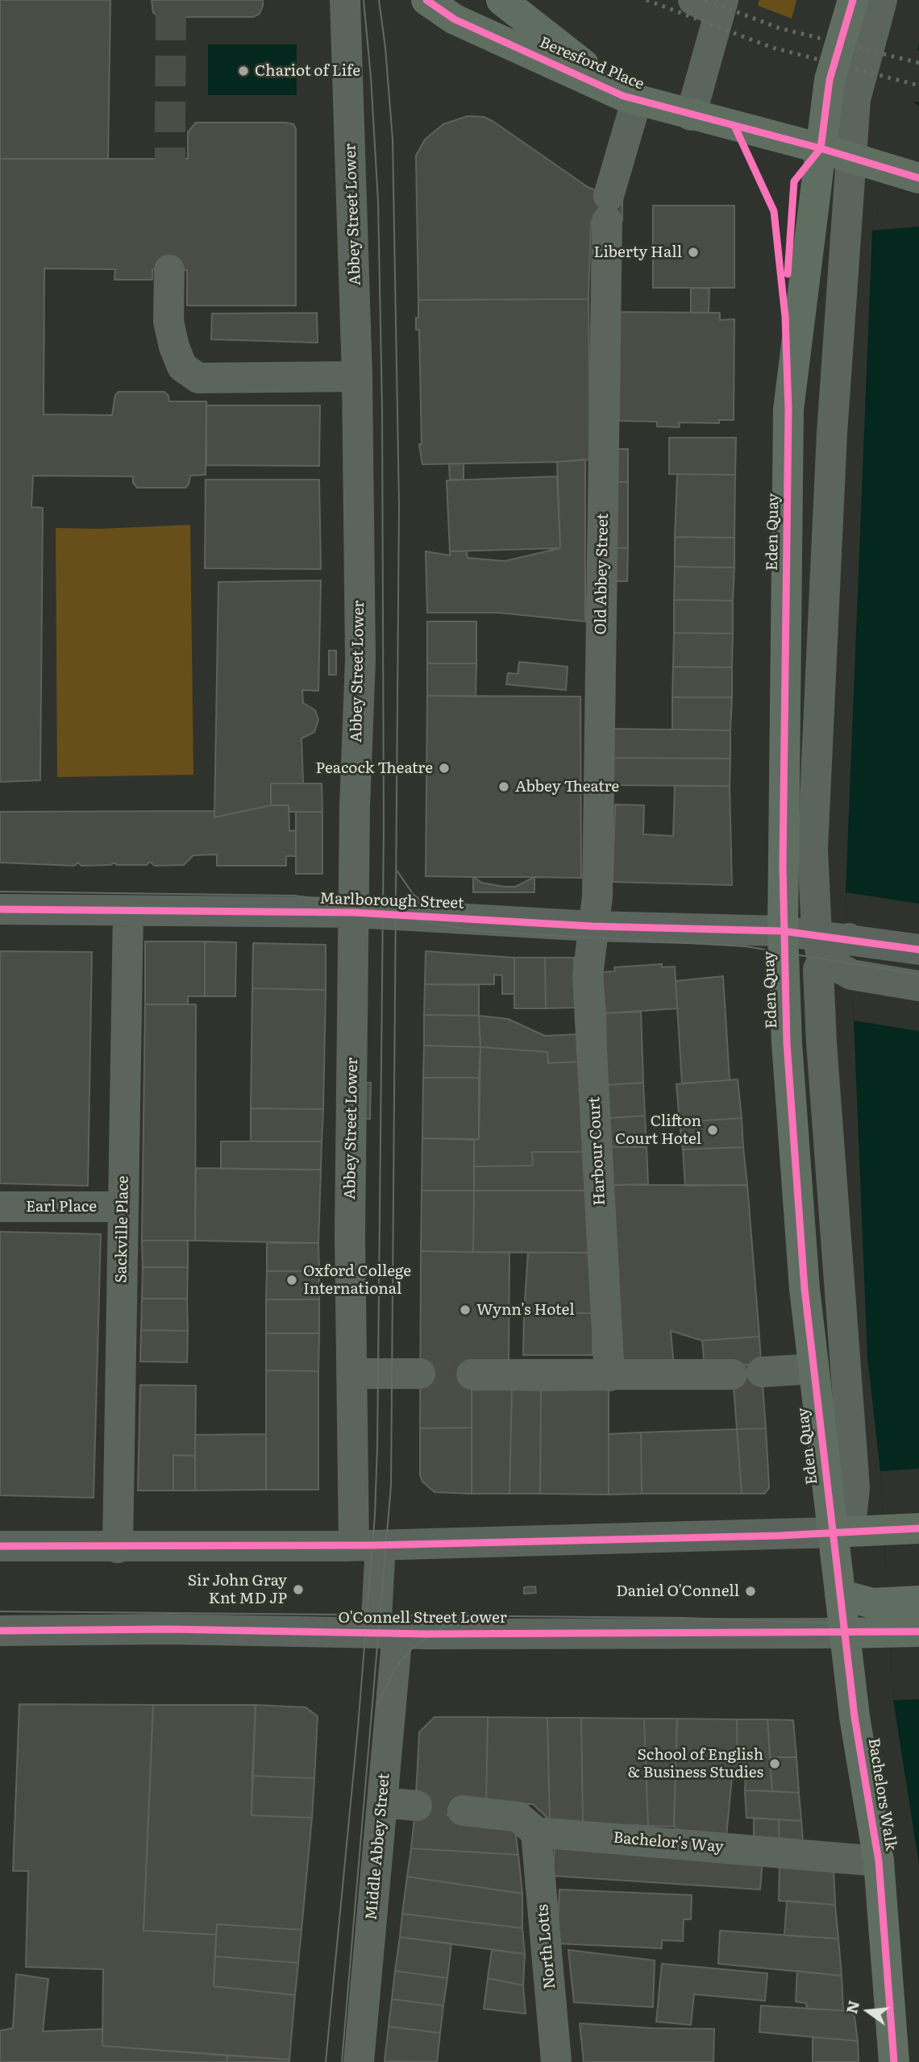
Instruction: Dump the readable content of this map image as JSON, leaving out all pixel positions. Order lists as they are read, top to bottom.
{
  "streets": {
    "main road": ["Beresford Place", "Eden Quay", "Bachelors Walk"],
    "street": [
      "Abbey Street Lower",
      "Old Abbey Street",
      "Marlborough Street",
      "Harbour Court",
      "Earl Place",
      "Sackville Place",
      "O'Connell Street Lower",
      "Bachelor's Way",
      "Middle Abbey Street",
      "North Lotts"
    ]
  },
  "crossings": [
    ["Beresford Place", "Eden Quay"],
    ["Beresford Place", "Old Abbey Street"],
    ["Abbey Street Lower", "Marlborough Street"],
    ["Abbey Street Lower", "Middle Abbey Street"],
    ["Eden Quay", "Marlborough Street"],
    ["Eden Quay", "Bachelors Walk"],
    ["Old Abbey Street", "Marlborough Street"],
    ["Old Abbey Street", "Harbour Court"],
    ["Marlborough Street", "Harbour Court"],
    ["Marlborough Street", "Sackville Place"],
    ["Earl Place", "Sackville Place"],
    ["O'Connell Street Lower", "Bachelors Walk"],
    ["O'Connell Street Lower", "Middle Abbey Street"],
    ["Bachelors Walk", "Bachelor's Way"],
    ["Bachelor's Way", "North Lotts"]
  ],
  "places": [
    "Chariot of Life",
    "Liberty Hall",
    "Peacock Theatre",
    "Abbey Theatre",
    "Clifton Court Hotel",
    "Oxford College International",
    "Wynn's Hotel",
    "Sir John Gray Knt MD JP",
    "Daniel O'Connell",
    "School of English & Business Studies"
  ],
  "north": "left"
}
